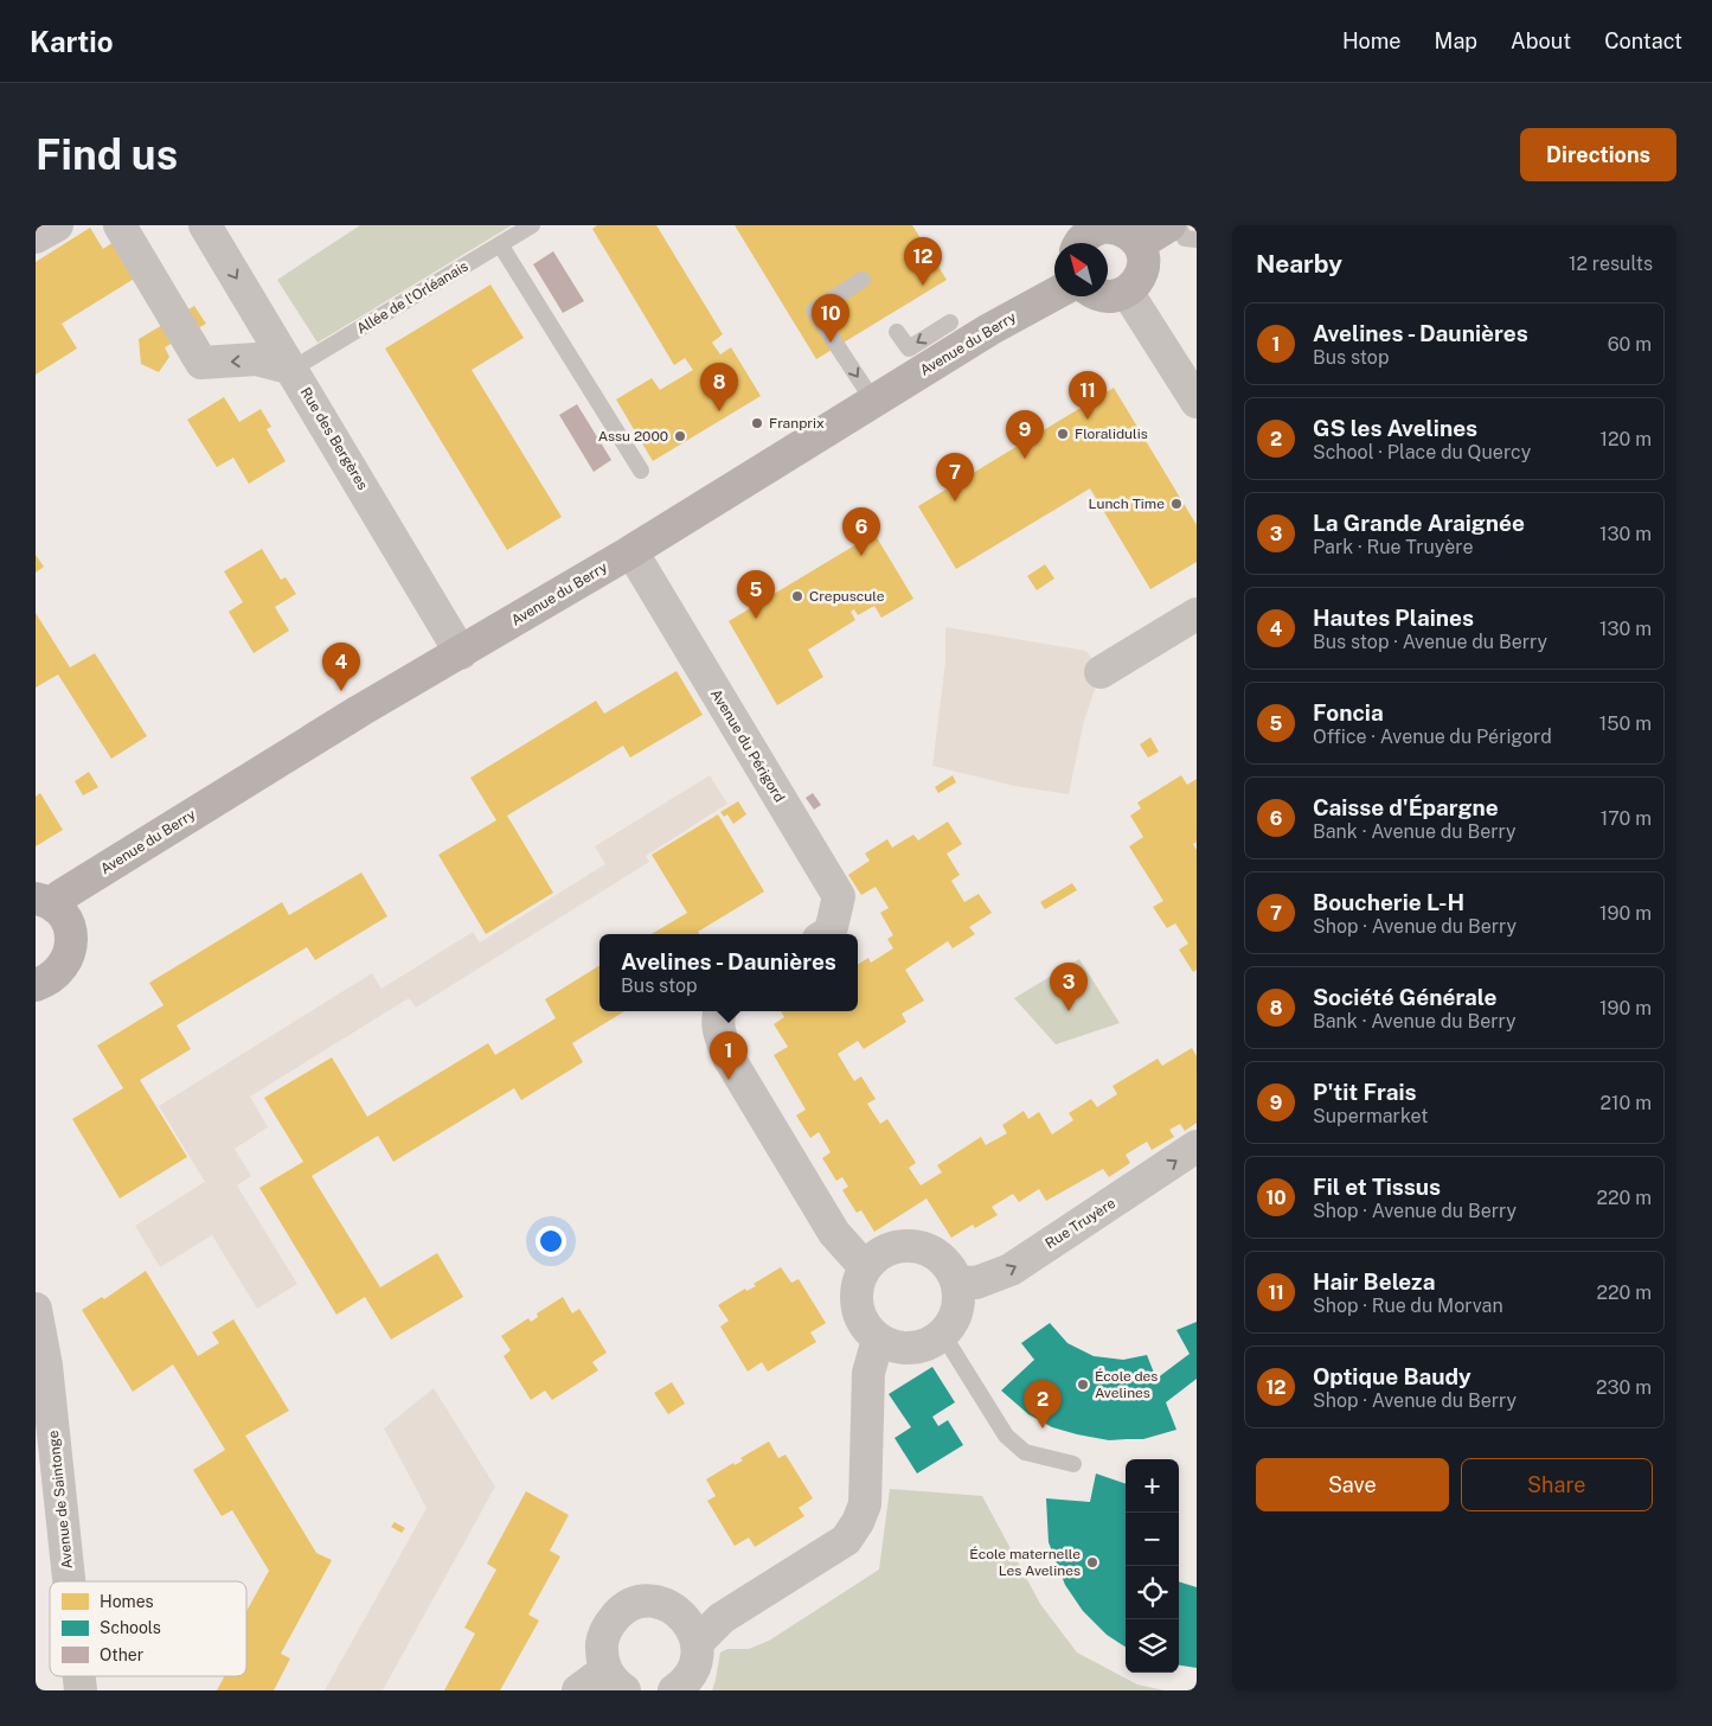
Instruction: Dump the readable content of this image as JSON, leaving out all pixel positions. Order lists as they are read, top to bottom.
{
  "streets": {
    "street": [
      "Avenue du Berry",
      "Rue des Bergères",
      "Avenue du Périgord",
      "Rue Truyère",
      "Avenue de Saintonge"
    ],
    "lane": ["Allée de l'Orléanais"]
  },
  "crossings": [
    ["Allée de l'Orléanais", "Rue des Bergères"],
    ["Avenue du Berry", "Rue des Bergères"],
    ["Avenue du Berry", "Avenue du Périgord"]
  ],
  "one_way": ["Rue Truyère"],
  "places": [
    "Franprix",
    "Floralidulis",
    "Assu 2000",
    "Lunch Time",
    "Crepuscule",
    "École des Avelines",
    "École maternelle Les Avelines"
  ],
  "legend": ["Homes", "Schools", "Other"],
  "north": "top left",
  "page": {
    "header": "Kartio",
    "nav": [
      "Home",
      "Map",
      "About",
      "Contact"
    ],
    "buttons": [
      "Directions",
      ["Save", "Share"]
    ],
    "title": "Find us",
    "heading": ["Nearby", "12 results"],
    "pins": [
      "12",
      "10",
      "8",
      "11",
      "9",
      "7",
      "6",
      "5",
      "4",
      "3",
      "1",
      "2"
    ],
    "list": [
      {
        "mark": "1",
        "name": "Avelines - Daunières",
        "note": "Bus stop",
        "value": "60 m"
      },
      {
        "mark": "2",
        "name": "GS les Avelines",
        "note": "School · Place du Quercy",
        "value": "120 m"
      },
      {
        "mark": "3",
        "name": "La Grande Araignée",
        "note": "Park · Rue Truyère",
        "value": "130 m"
      },
      {
        "mark": "4",
        "name": "Hautes Plaines",
        "note": "Bus stop · Avenue du Berry",
        "value": "130 m"
      },
      {
        "mark": "5",
        "name": "Foncia",
        "note": "Office · Avenue du Périgord",
        "value": "150 m"
      },
      {
        "mark": "6",
        "name": "Caisse d'Épargne",
        "note": "Bank · Avenue du Berry",
        "value": "170 m"
      },
      {
        "mark": "7",
        "name": "Boucherie L-H",
        "note": "Shop · Avenue du Berry",
        "value": "190 m"
      },
      {
        "mark": "8",
        "name": "Société Générale",
        "note": "Bank · Avenue du Berry",
        "value": "190 m"
      },
      {
        "mark": "9",
        "name": "P'tit Frais",
        "note": "Supermarket",
        "value": "210 m"
      },
      {
        "mark": "10",
        "name": "Fil et Tissus",
        "note": "Shop · Avenue du Berry",
        "value": "220 m"
      },
      {
        "mark": "11",
        "name": "Hair Beleza",
        "note": "Shop · Rue du Morvan",
        "value": "220 m"
      },
      {
        "mark": "12",
        "name": "Optique Baudy",
        "note": "Shop · Avenue du Berry",
        "value": "230 m"
      }
    ],
    "popup": ["Avelines - Daunières", "Bus stop"],
    "map_buttons": ["+", "−"]
  }
}
